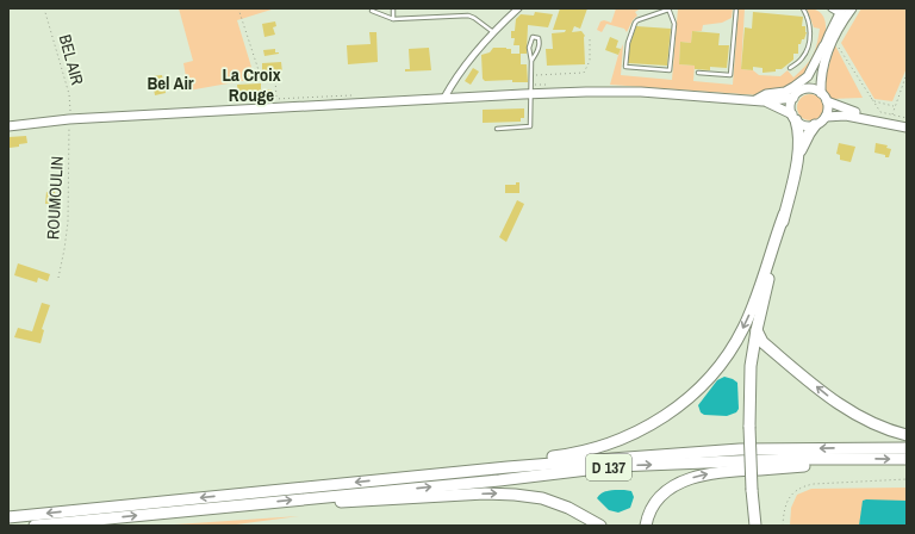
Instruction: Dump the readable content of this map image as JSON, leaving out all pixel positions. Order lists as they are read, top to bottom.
{
  "streets": {
    "highway": ["D 137"],
    "path": ["BEL AIR", "ROUMOULIN"]
  },
  "crossings": [
    ["BEL AIR", "ROUMOULIN"]
  ],
  "districts": ["La Croix Rouge", "Bel Air"]
}
